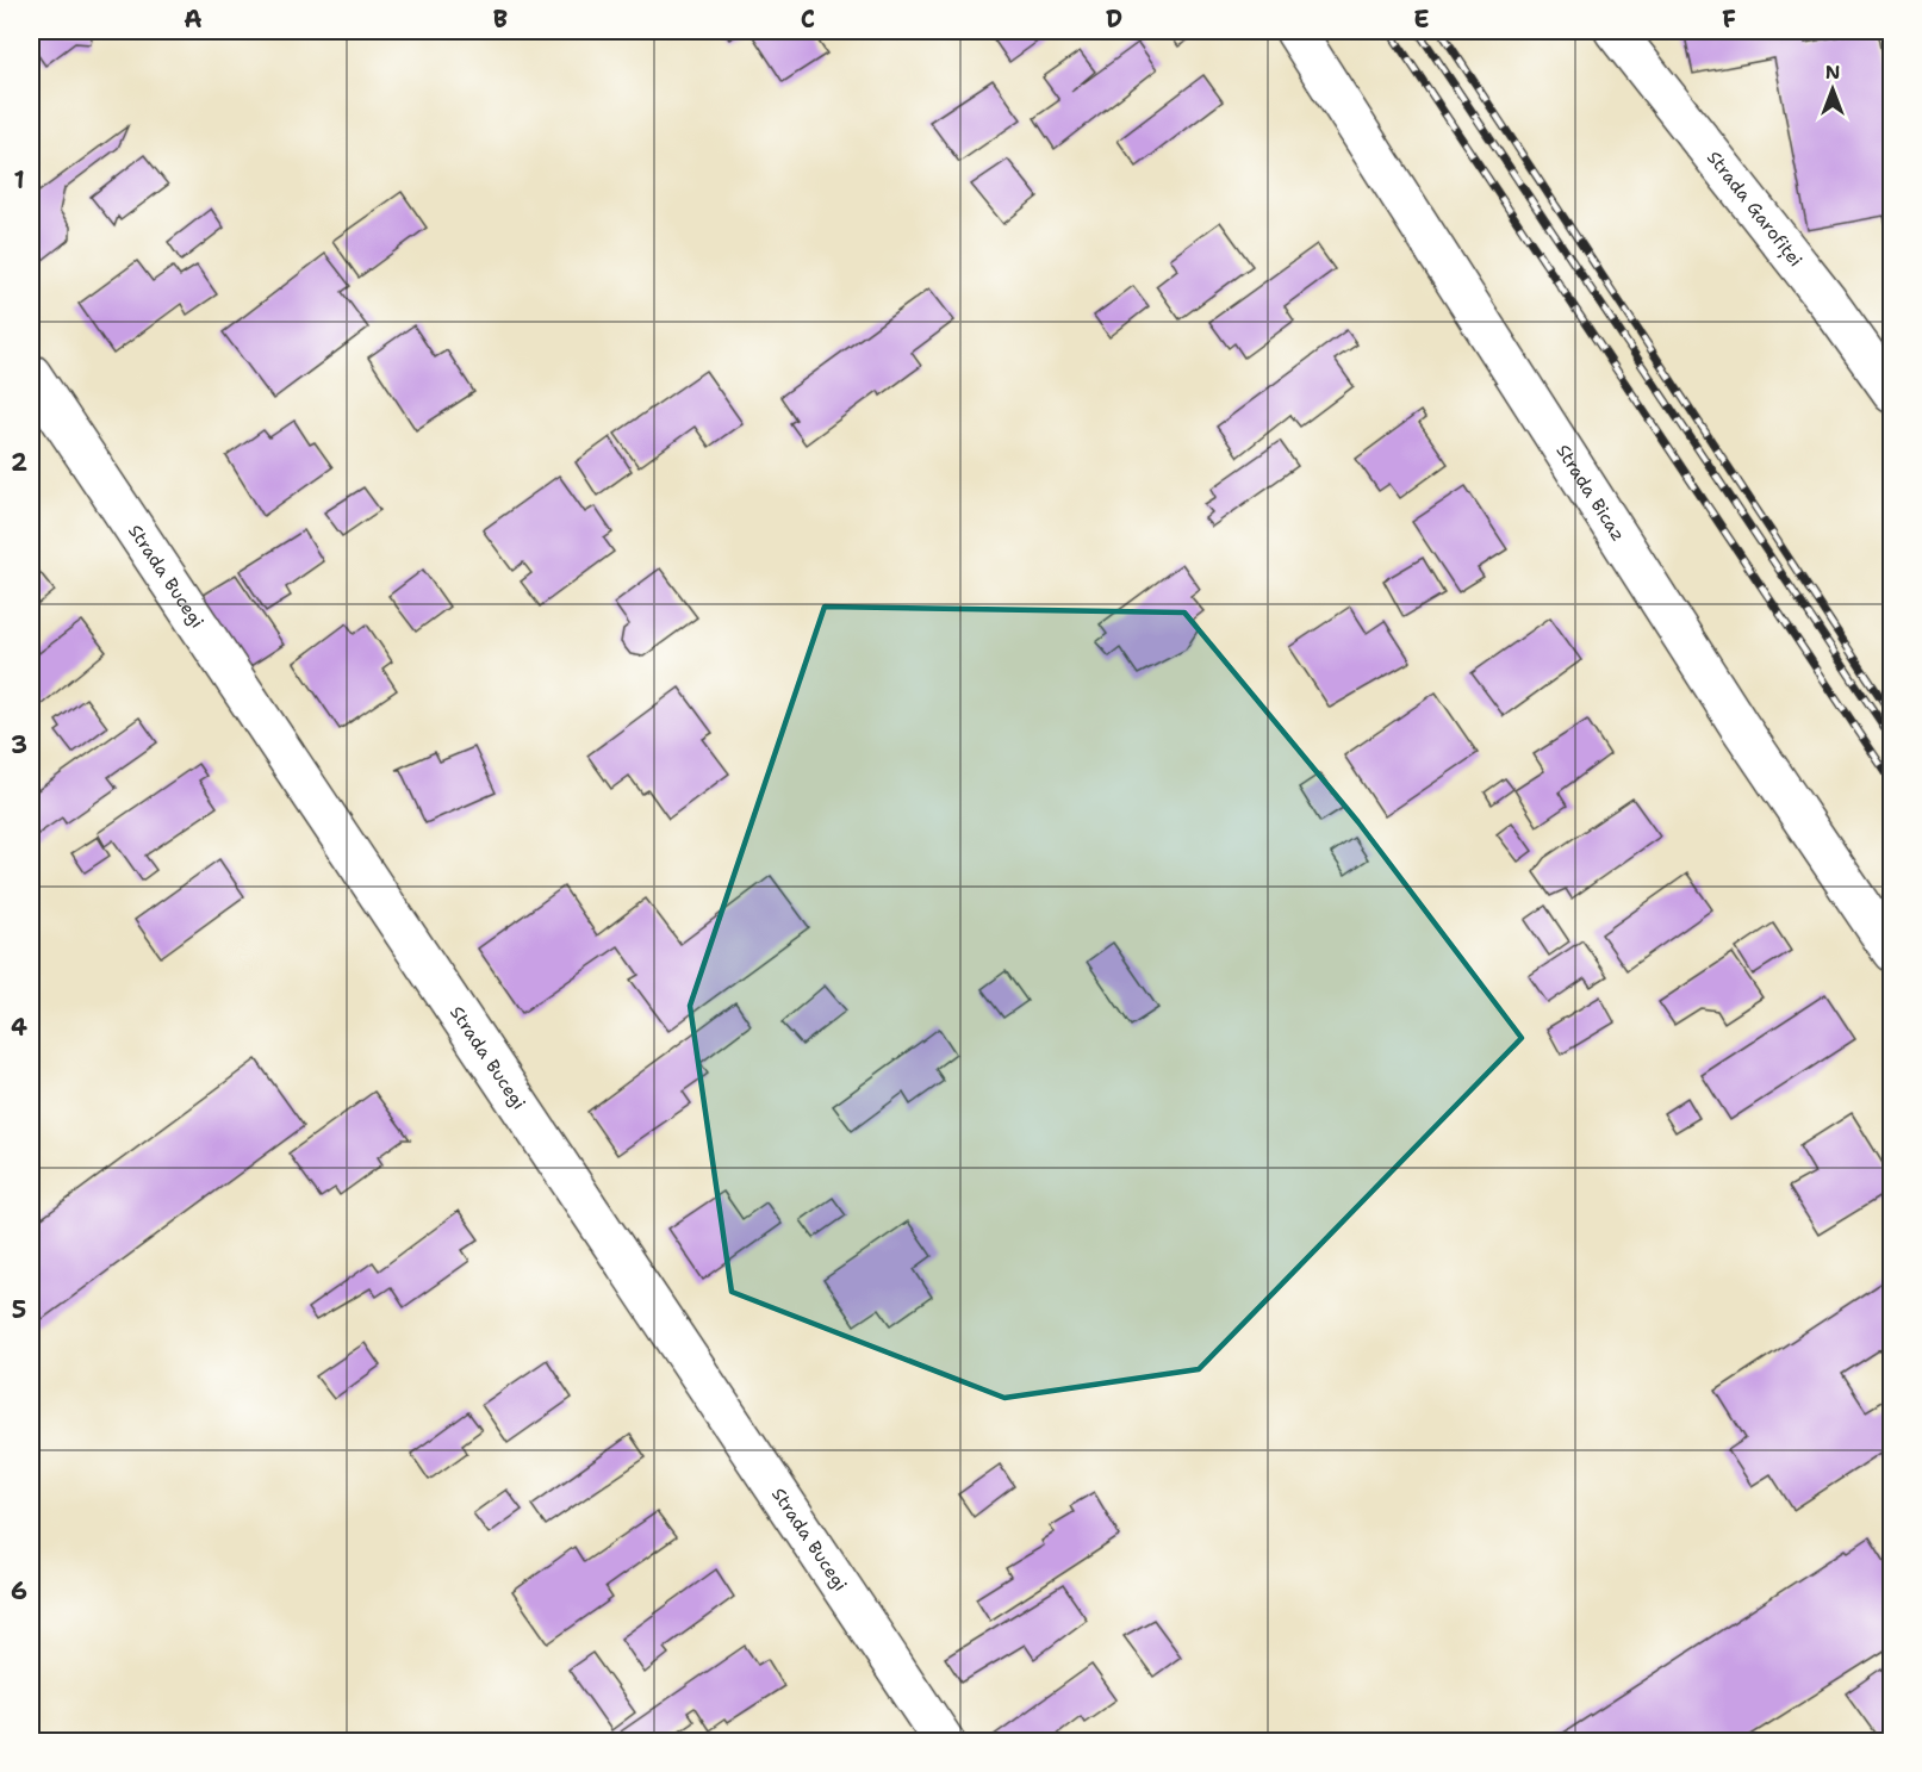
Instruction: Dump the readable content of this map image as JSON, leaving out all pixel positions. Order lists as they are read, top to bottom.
{
  "streets": {
    "street": ["Strada Garofiței", "Strada Bicaz", "Strada Bucegi"]
  },
  "north": "top",
  "grid": {
    "columns": [
      "A",
      "B",
      "C",
      "D",
      "E",
      "F"
    ],
    "rows": [
      "1",
      "2",
      "3",
      "4",
      "5",
      "6"
    ]
  }
}
